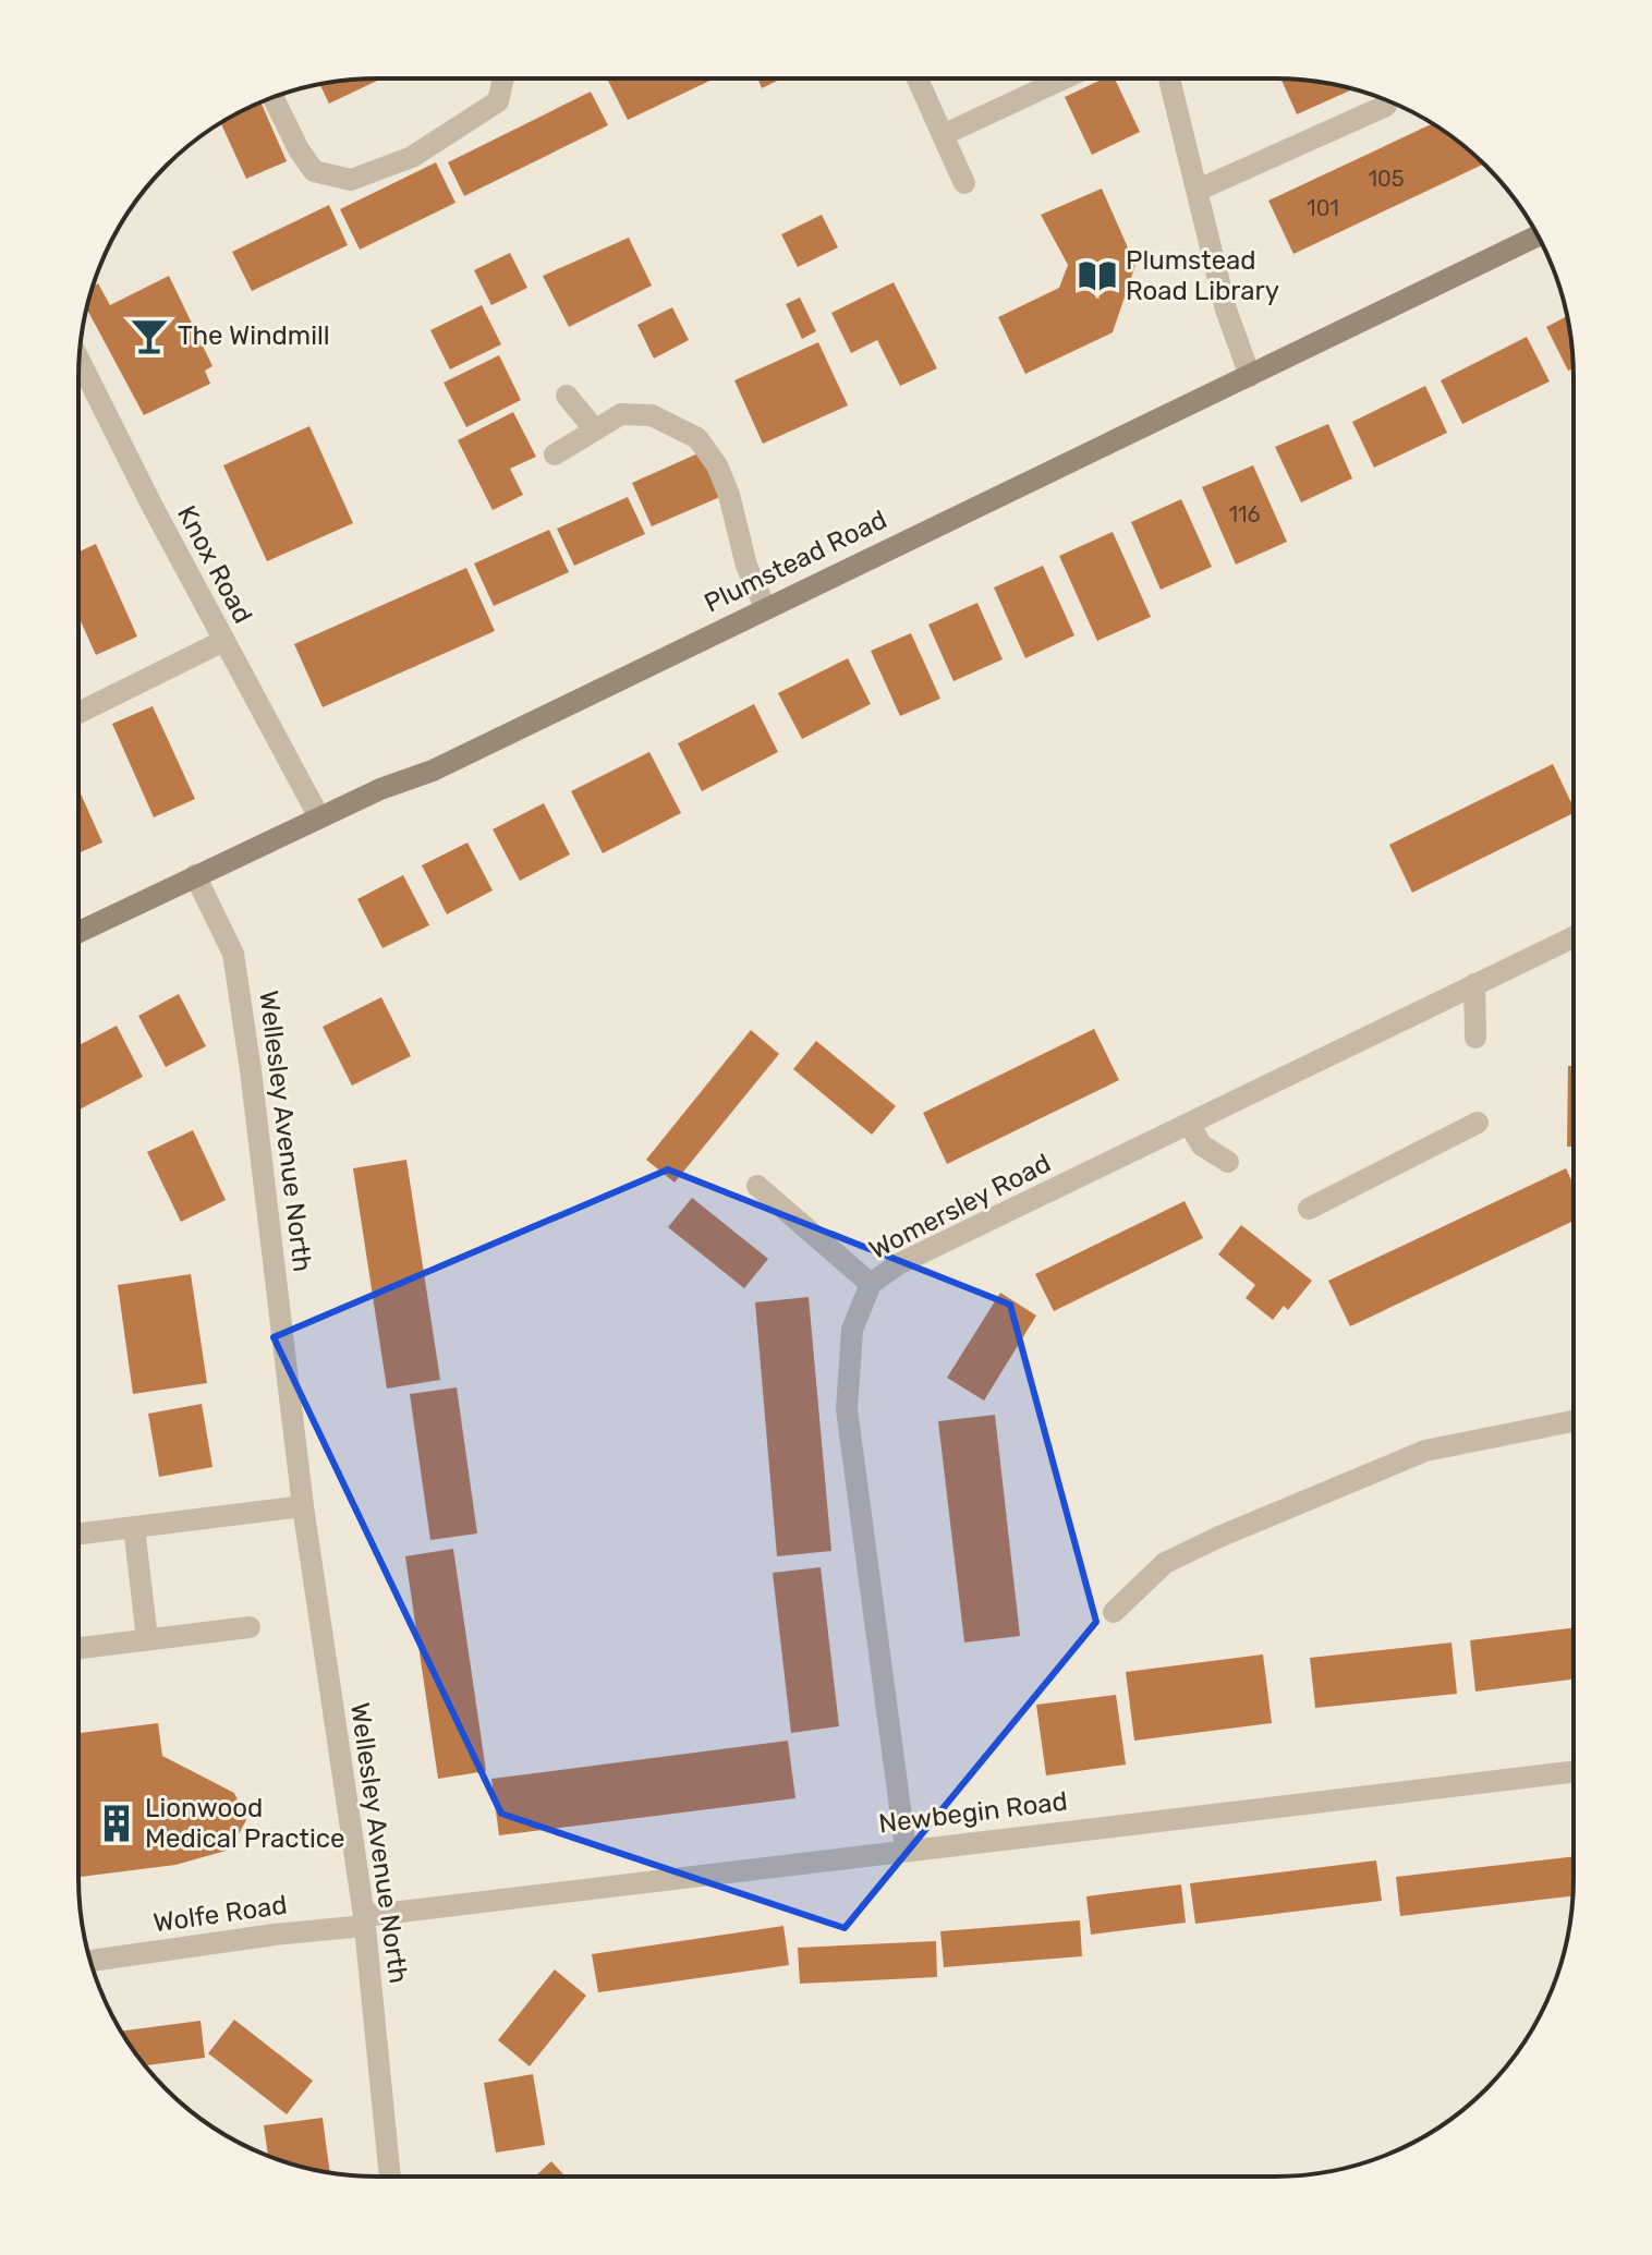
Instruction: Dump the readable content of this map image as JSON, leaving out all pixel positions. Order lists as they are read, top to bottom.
{
  "streets": {
    "main road": ["Plumstead Road"],
    "street": [
      "Knox Road",
      "Wellesley Avenue North",
      "Womersley Road",
      "Newbegin Road",
      "Wolfe Road"
    ]
  },
  "crossings": [
    ["Plumstead Road", "Knox Road"],
    ["Plumstead Road", "Wellesley Avenue North"],
    ["Wellesley Avenue North", "Newbegin Road"],
    ["Wellesley Avenue North", "Wolfe Road"],
    ["Womersley Road", "Newbegin Road"],
    ["Newbegin Road", "Wolfe Road"]
  ],
  "places": {
    "library": ["Plumstead Road Library"],
    "bar": ["The Windmill"],
    "building": ["Lionwood Medical Practice"]
  },
  "house_numbers": ["105", "101", "116"]
}
